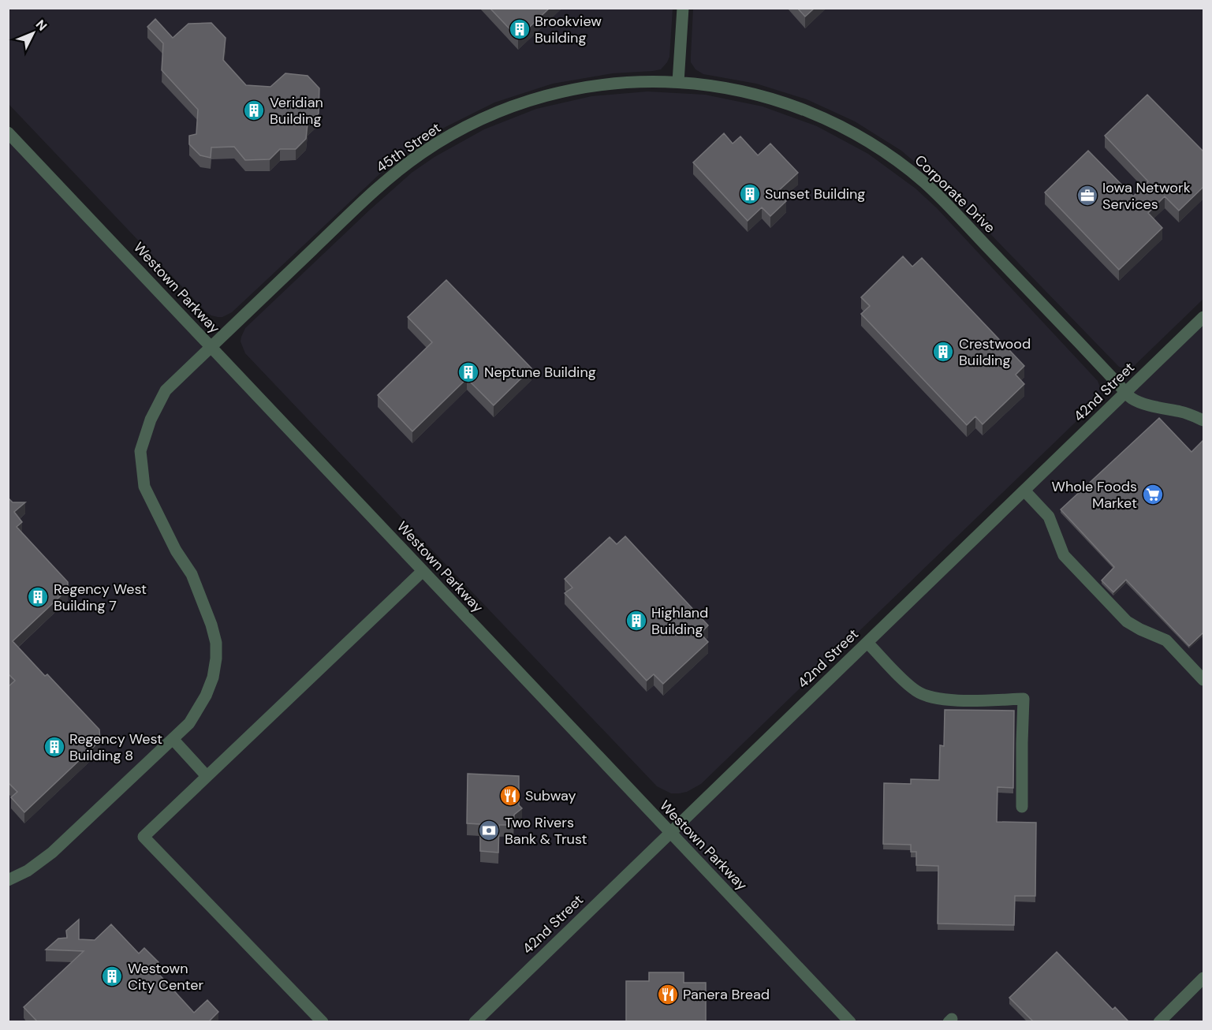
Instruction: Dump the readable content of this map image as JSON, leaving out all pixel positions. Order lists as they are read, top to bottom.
{
  "streets": {
    "street": [
      "45th Street",
      "Corporate Drive",
      "Westown Parkway",
      "42nd Street"
    ]
  },
  "crossings": [
    ["45th Street", "Corporate Drive"],
    ["45th Street", "Westown Parkway"],
    ["Corporate Drive", "42nd Street"],
    ["Westown Parkway", "42nd Street"]
  ],
  "places": {
    "building": [
      "Brookview Building",
      "Veridian Building",
      "Sunset Building",
      "Crestwood Building",
      "Neptune Building",
      "Regency West Building 7",
      "Highland Building",
      "Regency West Building 8",
      "Westown City Center"
    ],
    "office": ["Iowa Network Services"],
    "supermarket": ["Whole Foods Market"],
    "restaurant": ["Subway", "Panera Bread"],
    "bank": ["Two Rivers Bank & Trust"]
  },
  "north": "top right"
}
